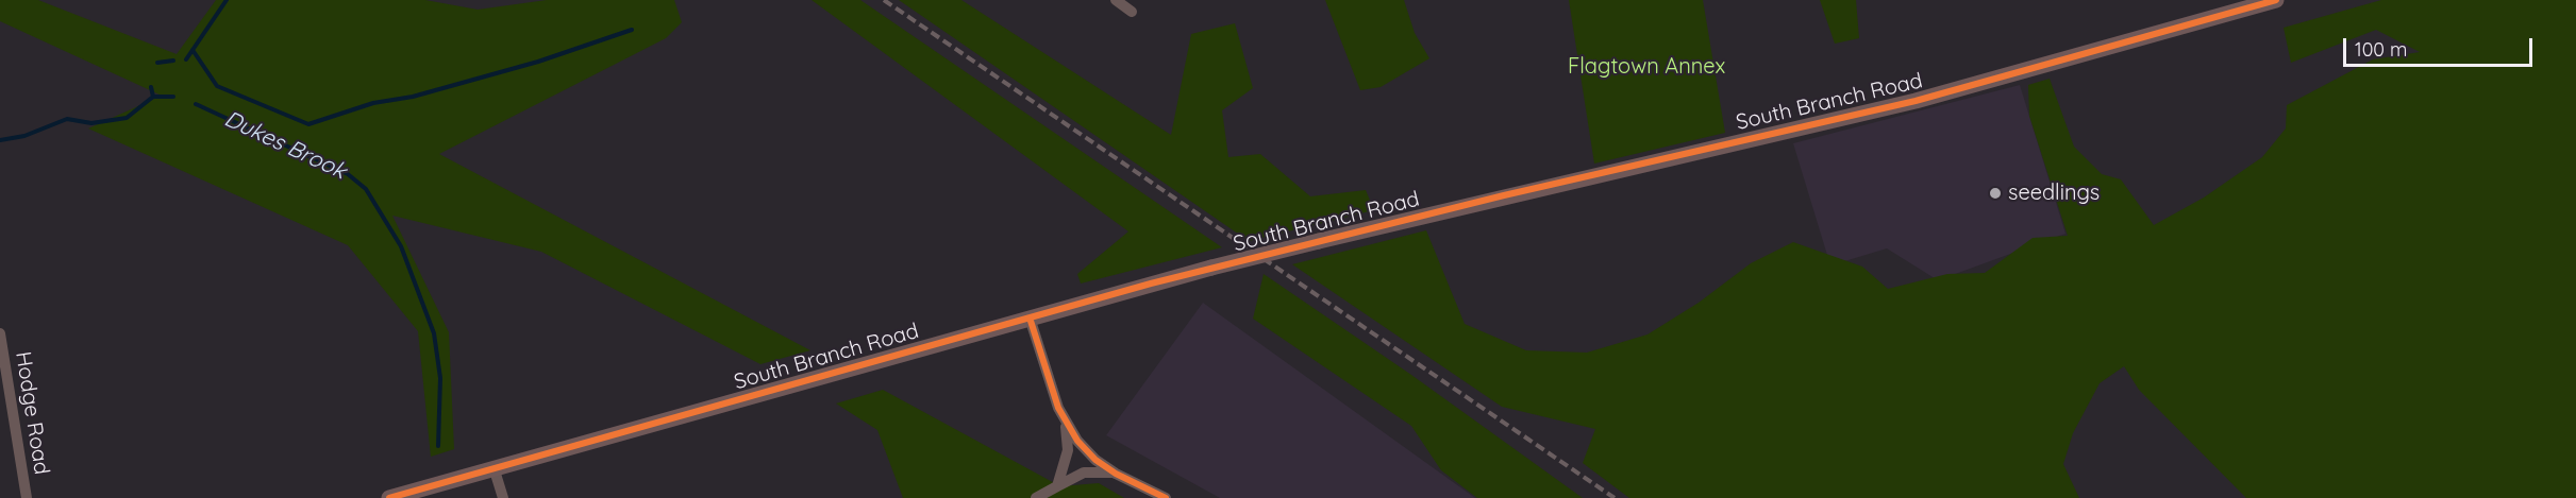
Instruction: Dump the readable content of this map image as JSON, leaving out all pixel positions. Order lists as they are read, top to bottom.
{
  "streets": {
    "street": ["South Branch Road", "Hodge Road"]
  },
  "water": ["Dukes Brook"],
  "parks": ["Flagtown Annex"],
  "places": ["seedlings"],
  "scale_bar": "100 m"
}
